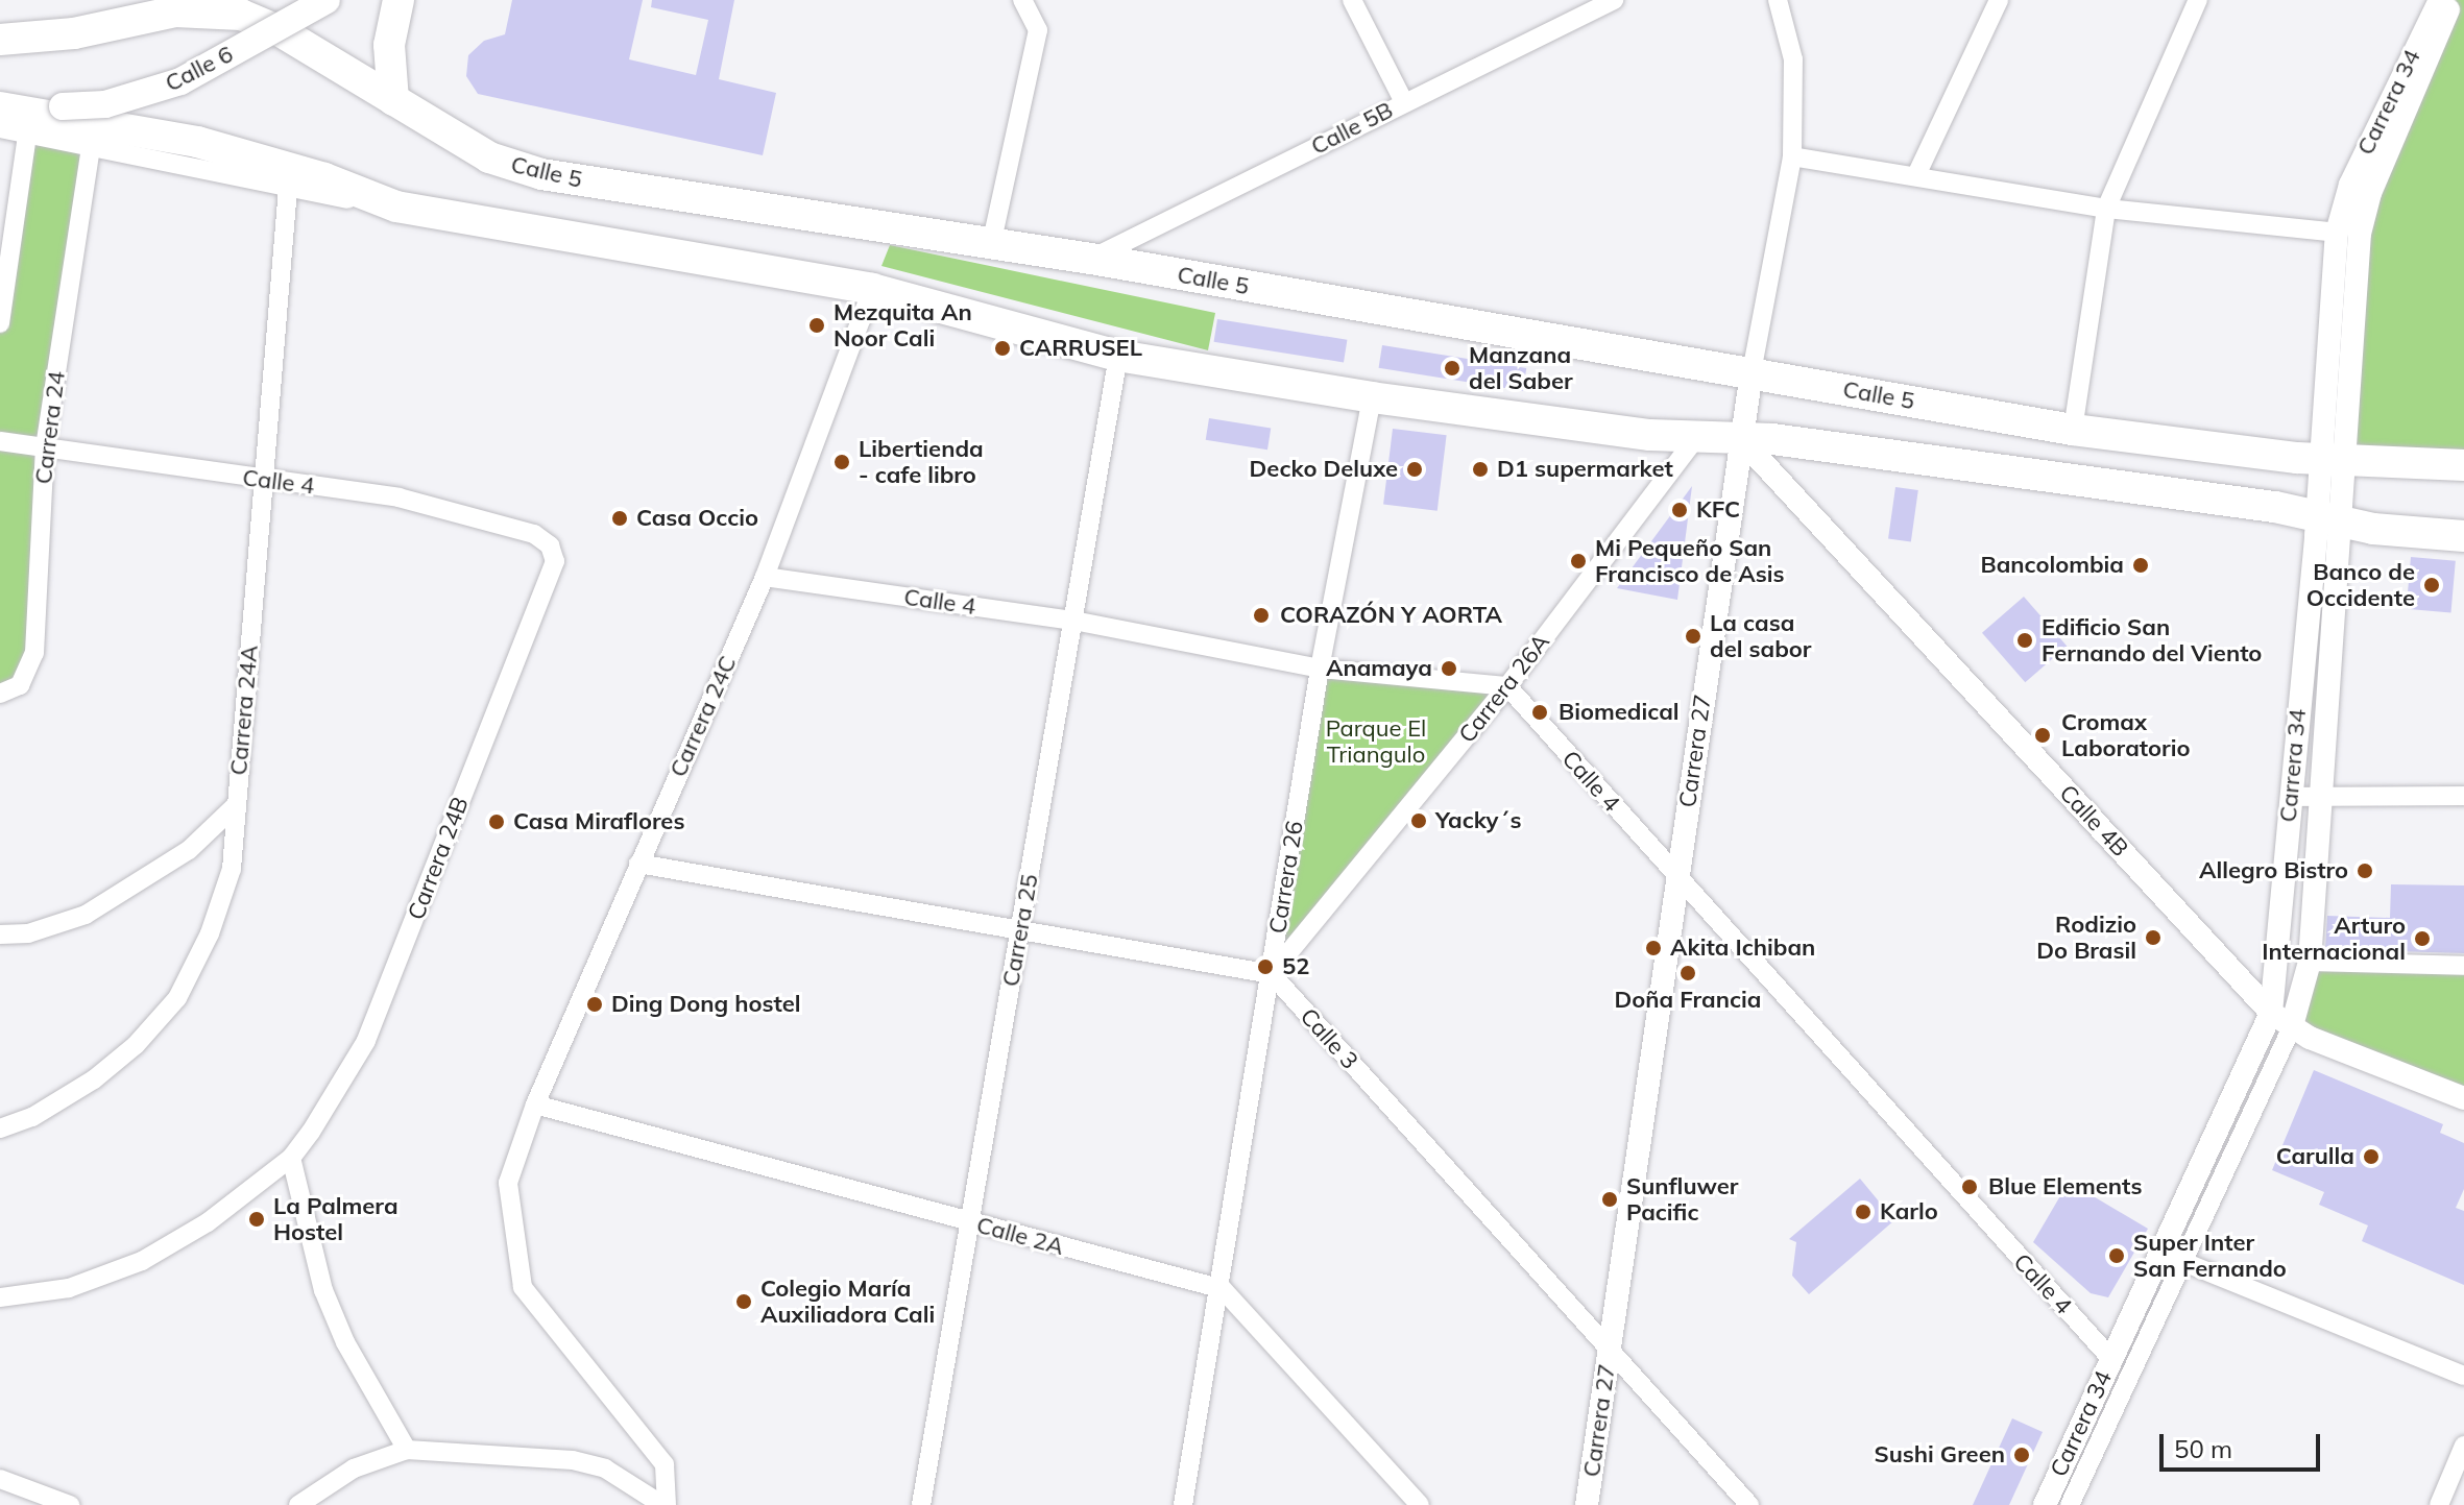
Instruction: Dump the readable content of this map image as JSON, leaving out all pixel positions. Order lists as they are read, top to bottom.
{
  "streets": {
    "main road": ["Calle 6", "Calle 5"],
    "street": [
      "Carrera 34",
      "Calle 5B",
      "Carrera 24",
      "Calle 4",
      "Carrera 26A",
      "Carrera 24A",
      "Carrera 24C",
      "Carrera 27",
      "Calle 4B",
      "Carrera 24B",
      "Carrera 26",
      "Carrera 25",
      "Calle 3",
      "Calle 2A"
    ]
  },
  "crossings": [
    ["Carrera 34", "Calle 5"],
    ["Carrera 34", "Calle 4"],
    ["Carrera 34", "Calle 4B"],
    ["Calle 5B", "Calle 5"],
    ["Calle 5", "Carrera 27"],
    ["Carrera 24", "Calle 4"],
    ["Calle 4", "Carrera 26A"],
    ["Calle 4", "Carrera 24A"],
    ["Calle 4", "Carrera 24C"],
    ["Calle 4", "Carrera 27"],
    ["Calle 4", "Carrera 24B"],
    ["Calle 4", "Carrera 26"],
    ["Calle 4", "Carrera 25"],
    ["Carrera 26A", "Carrera 26"],
    ["Carrera 26A", "Calle 3"],
    ["Carrera 24C", "Calle 2A"],
    ["Carrera 27", "Calle 4B"],
    ["Carrera 27", "Calle 3"],
    ["Carrera 26", "Calle 3"],
    ["Carrera 26", "Calle 2A"],
    ["Carrera 25", "Calle 2A"]
  ],
  "parks": ["Parque El Triangulo"],
  "places": [
    "Mezquita An Noor Cali",
    "CARRUSEL",
    "Manzana del Saber",
    "Libertienda - cafe libro",
    "Decko Deluxe",
    "D1 supermarket",
    "KFC",
    "Casa Occio",
    "Mi Pequeño San Francisco de Asis",
    "Bancolombia",
    "Banco de Occidente",
    "CORAZÓN Y AORTA",
    "La casa del sabor",
    "Edificio San Fernando del Viento",
    "Anamaya",
    "Biomedical",
    "Cromax Laboratorio",
    "Yacky´s",
    "Casa Miraflores",
    "Allegro Bistro",
    "Rodizio Do Brasil",
    "Arturo Internacional",
    "Akita Ichiban",
    "52",
    "Doña Francia",
    "Ding Dong hostel",
    "Carulla",
    "Blue Elements",
    "Sunfluwer Pacific",
    "Karlo",
    "La Palmera Hostel",
    "Super Inter San Fernando",
    "Colegio María Auxiliadora Cali",
    "Sushi Green"
  ],
  "scale_bar": "50 m"
}
